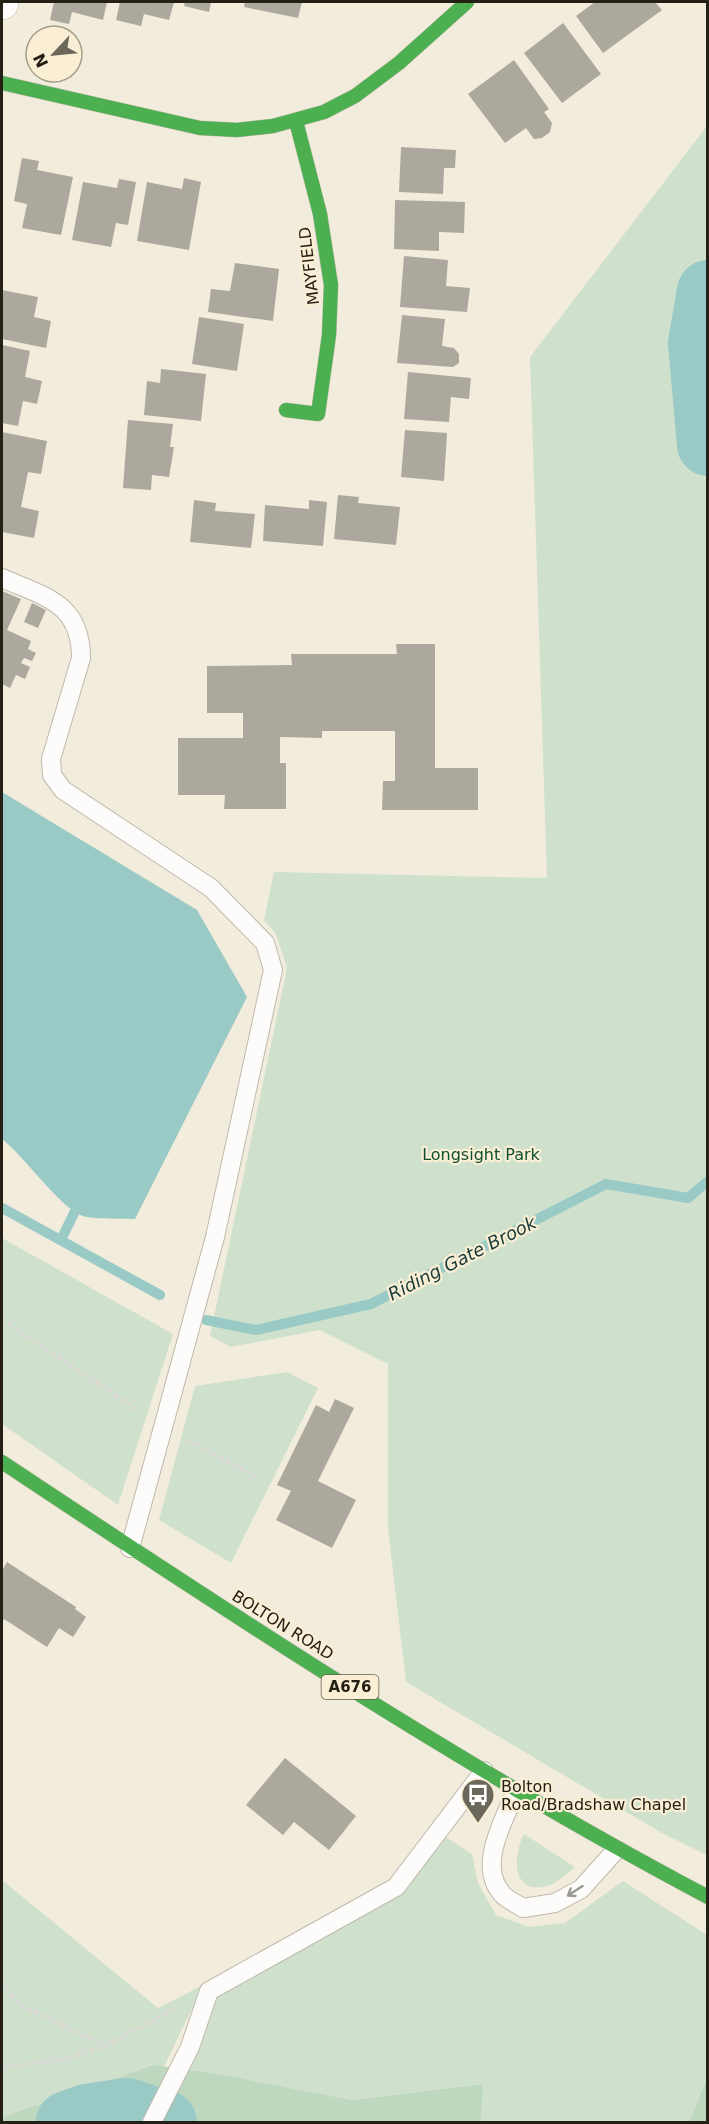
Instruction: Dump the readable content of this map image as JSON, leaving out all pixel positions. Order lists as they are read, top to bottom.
{
  "streets": {
    "street": ["MAYFIELD", "BOLTON ROAD", "A676"]
  },
  "water": ["Riding Gate Brook"],
  "parks": ["Longsight Park"],
  "places": {
    "bus stop": ["Bolton Road/Bradshaw Chapel"]
  },
  "north": "bottom left"
}
